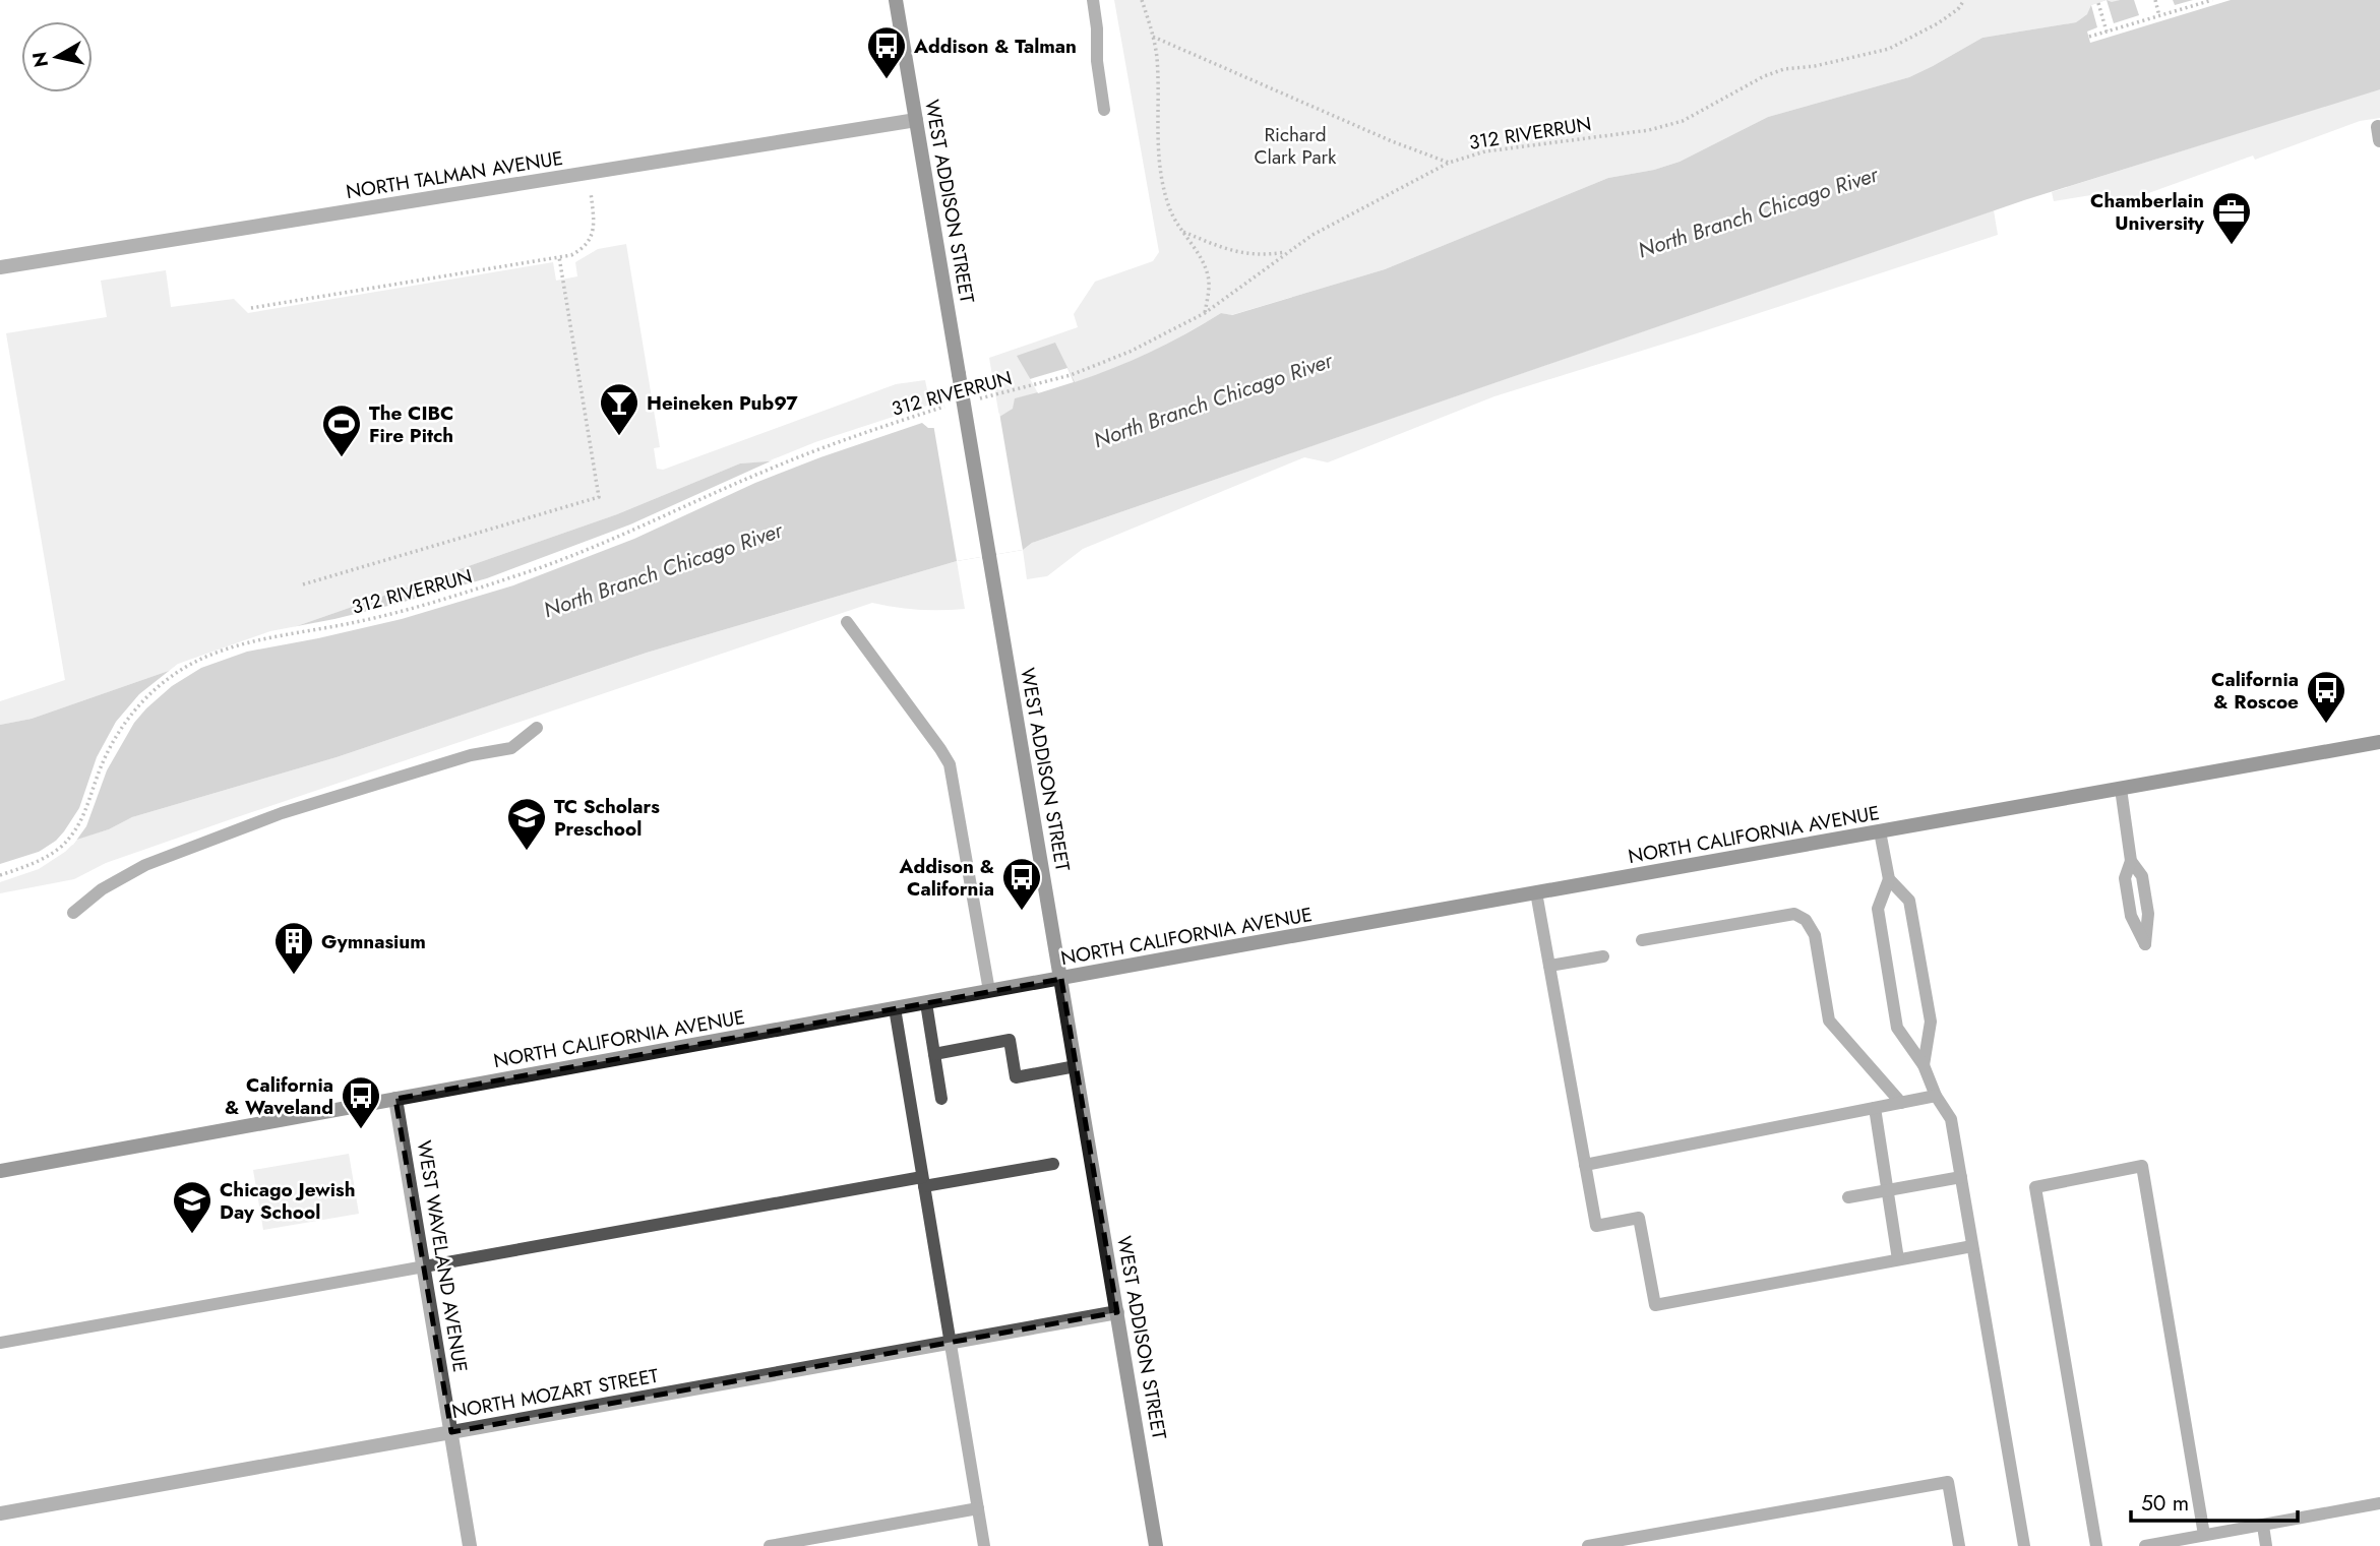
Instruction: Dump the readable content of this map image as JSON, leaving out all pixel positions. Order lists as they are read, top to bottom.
{
  "streets": {
    "street": [
      "NORTH TALMAN AVENUE",
      "WEST ADDISON STREET",
      "NORTH CALIFORNIA AVENUE",
      "WEST WAVELAND AVENUE",
      "NORTH MOZART STREET"
    ],
    "path": ["312 RIVERRUN"]
  },
  "crossings": [
    ["NORTH TALMAN AVENUE", "WEST ADDISON STREET"],
    ["WEST ADDISON STREET", "NORTH CALIFORNIA AVENUE"],
    ["WEST ADDISON STREET", "NORTH MOZART STREET"],
    ["NORTH CALIFORNIA AVENUE", "WEST WAVELAND AVENUE"],
    ["WEST WAVELAND AVENUE", "NORTH MOZART STREET"]
  ],
  "water": ["North Branch Chicago River"],
  "parks": ["Richard Clark Park"],
  "places": {
    "bus stop": [
      "Addison & Talman",
      "California & Roscoe",
      "Addison & California",
      "California & Waveland"
    ],
    "office": ["Chamberlain University"],
    "bar": ["Heineken Pub97"],
    "sports": ["The CIBC Fire Pitch"],
    "school or university": ["TC Scholars Preschool", "Chicago Jewish Day School"],
    "building": ["Gymnasium"]
  },
  "scale_bar": "50 m",
  "north": "left"
}
